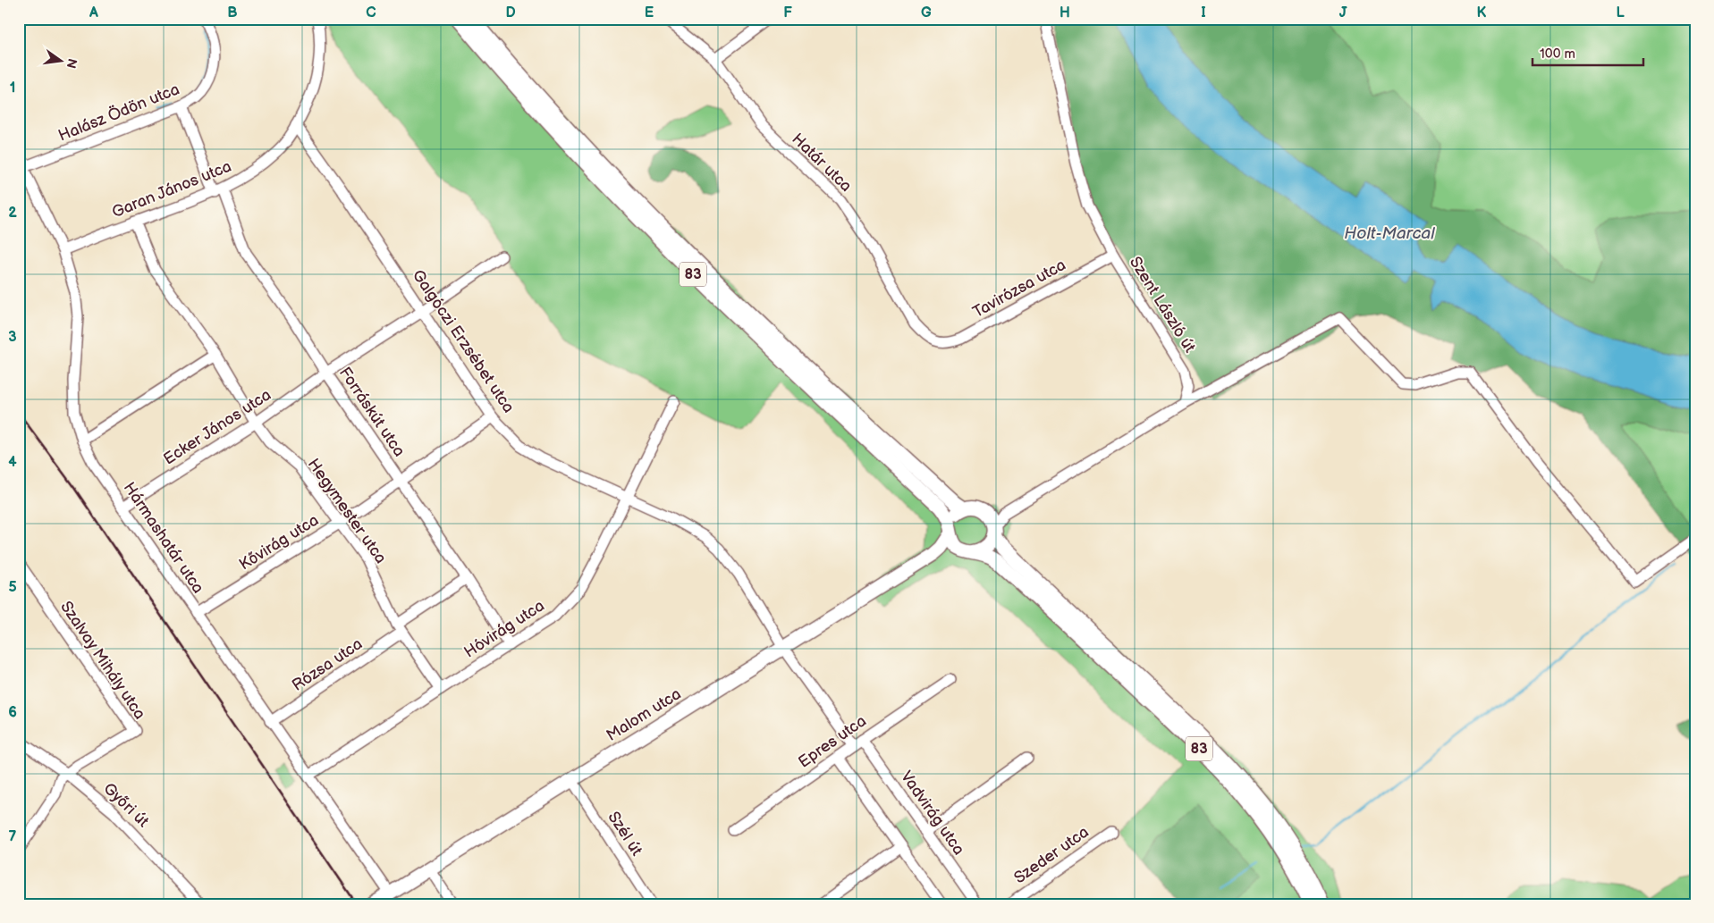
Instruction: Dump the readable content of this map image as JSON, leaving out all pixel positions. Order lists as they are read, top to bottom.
{
  "streets": {
    "main road": ["83", "Malom utca"],
    "street": [
      "Halász Ödön utca",
      "Határ utca",
      "Garan János utca",
      "Tavirózsa utca",
      "Szent László út",
      "Galgóczi Erzsébet utca",
      "Forráskút utca",
      "Ecker János utca",
      "Hegymester utca",
      "Hármashatár utca",
      "Kővirág utca",
      "Hóvirág utca",
      "Szalvay Mihály utca",
      "Rózsa utca",
      "Epres utca",
      "Győri út",
      "Vadvirág utca",
      "Szél út",
      "Szeder utca"
    ]
  },
  "crossings": [
    ["Halász Ödön utca", "Forráskút utca"],
    ["Halász Ödön utca", "Hármashatár utca"],
    ["Határ utca", "Tavirózsa utca"],
    ["Garan János utca", "Galgóczi Erzsébet utca"],
    ["Garan János utca", "Forráskút utca"],
    ["Garan János utca", "Hegymester utca"],
    ["Garan János utca", "Hármashatár utca"],
    ["Tavirózsa utca", "Szent László út"],
    ["Galgóczi Erzsébet utca", "Ecker János utca"],
    ["Galgóczi Erzsébet utca", "Kővirág utca"],
    ["Galgóczi Erzsébet utca", "Hóvirág utca"],
    ["Galgóczi Erzsébet utca", "Malom utca"],
    ["Forráskút utca", "Ecker János utca"],
    ["Forráskút utca", "Kővirág utca"],
    ["Forráskút utca", "Hóvirág utca"],
    ["Forráskút utca", "Rózsa utca"],
    ["Ecker János utca", "Hegymester utca"],
    ["Ecker János utca", "Hármashatár utca"],
    ["Hegymester utca", "Kővirág utca"],
    ["Hegymester utca", "Hóvirág utca"],
    ["Hegymester utca", "Rózsa utca"],
    ["Hármashatár utca", "Kővirág utca"],
    ["Hármashatár utca", "Hóvirág utca"],
    ["Hármashatár utca", "Rózsa utca"],
    ["Hármashatár utca", "Malom utca"],
    ["Szalvay Mihály utca", "Győri út"],
    ["Malom utca", "Szél út"],
    ["Epres utca", "Vadvirág utca"]
  ],
  "water": ["Holt-Marcal"],
  "scale_bar": "100 m",
  "north": "right",
  "grid": {
    "columns": [
      "A",
      "B",
      "C",
      "D",
      "E",
      "F",
      "G",
      "H",
      "I",
      "J",
      "K",
      "L"
    ],
    "rows": [
      "1",
      "2",
      "3",
      "4",
      "5",
      "6",
      "7"
    ]
  }
}
